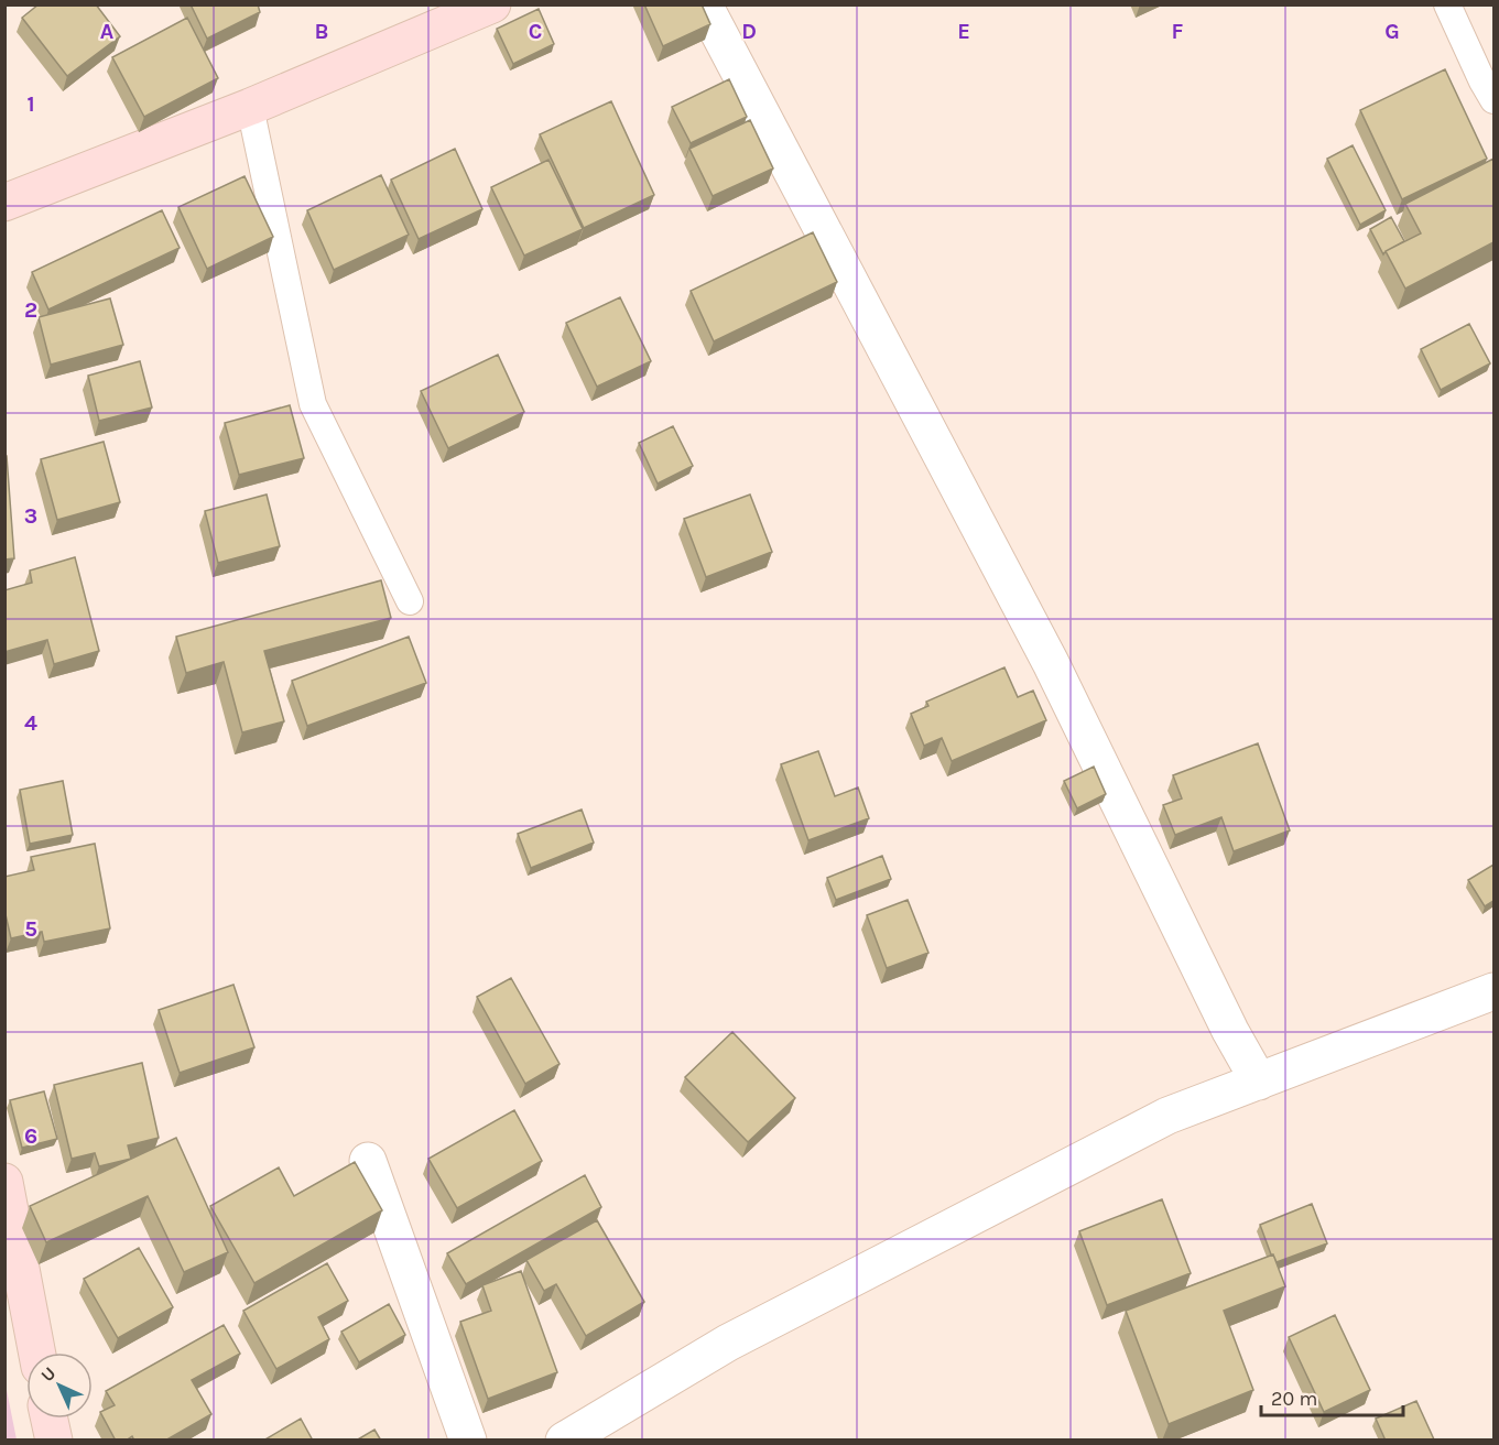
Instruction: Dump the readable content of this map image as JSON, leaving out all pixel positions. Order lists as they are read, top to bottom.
{
  "scale_bar": "20 m",
  "north": "top left",
  "grid": {
    "columns": [
      "A",
      "B",
      "C",
      "D",
      "E",
      "F",
      "G"
    ],
    "rows": [
      "1",
      "2",
      "3",
      "4",
      "5",
      "6"
    ]
  }
}
